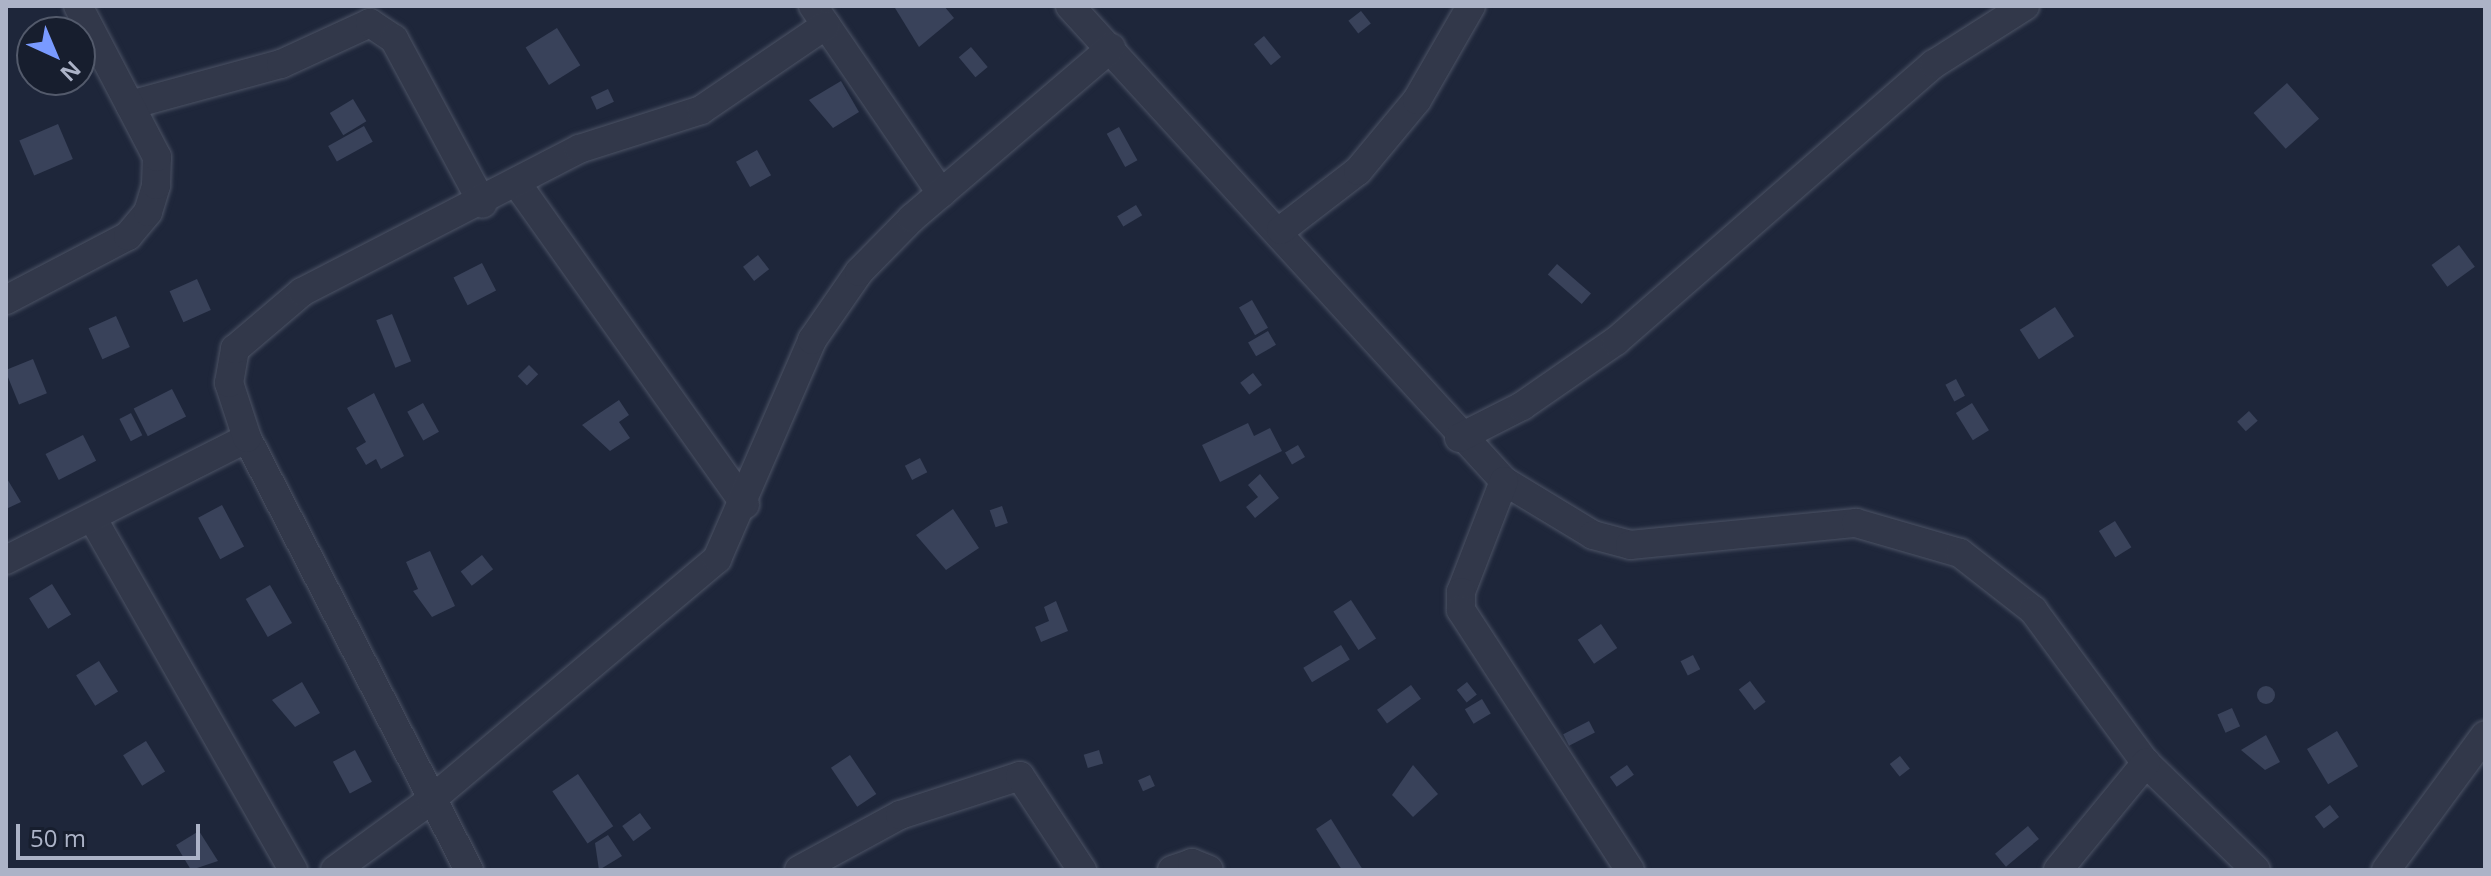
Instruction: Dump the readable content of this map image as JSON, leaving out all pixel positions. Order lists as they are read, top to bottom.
{
  "scale_bar": "50 m",
  "north": "bottom right"
}
